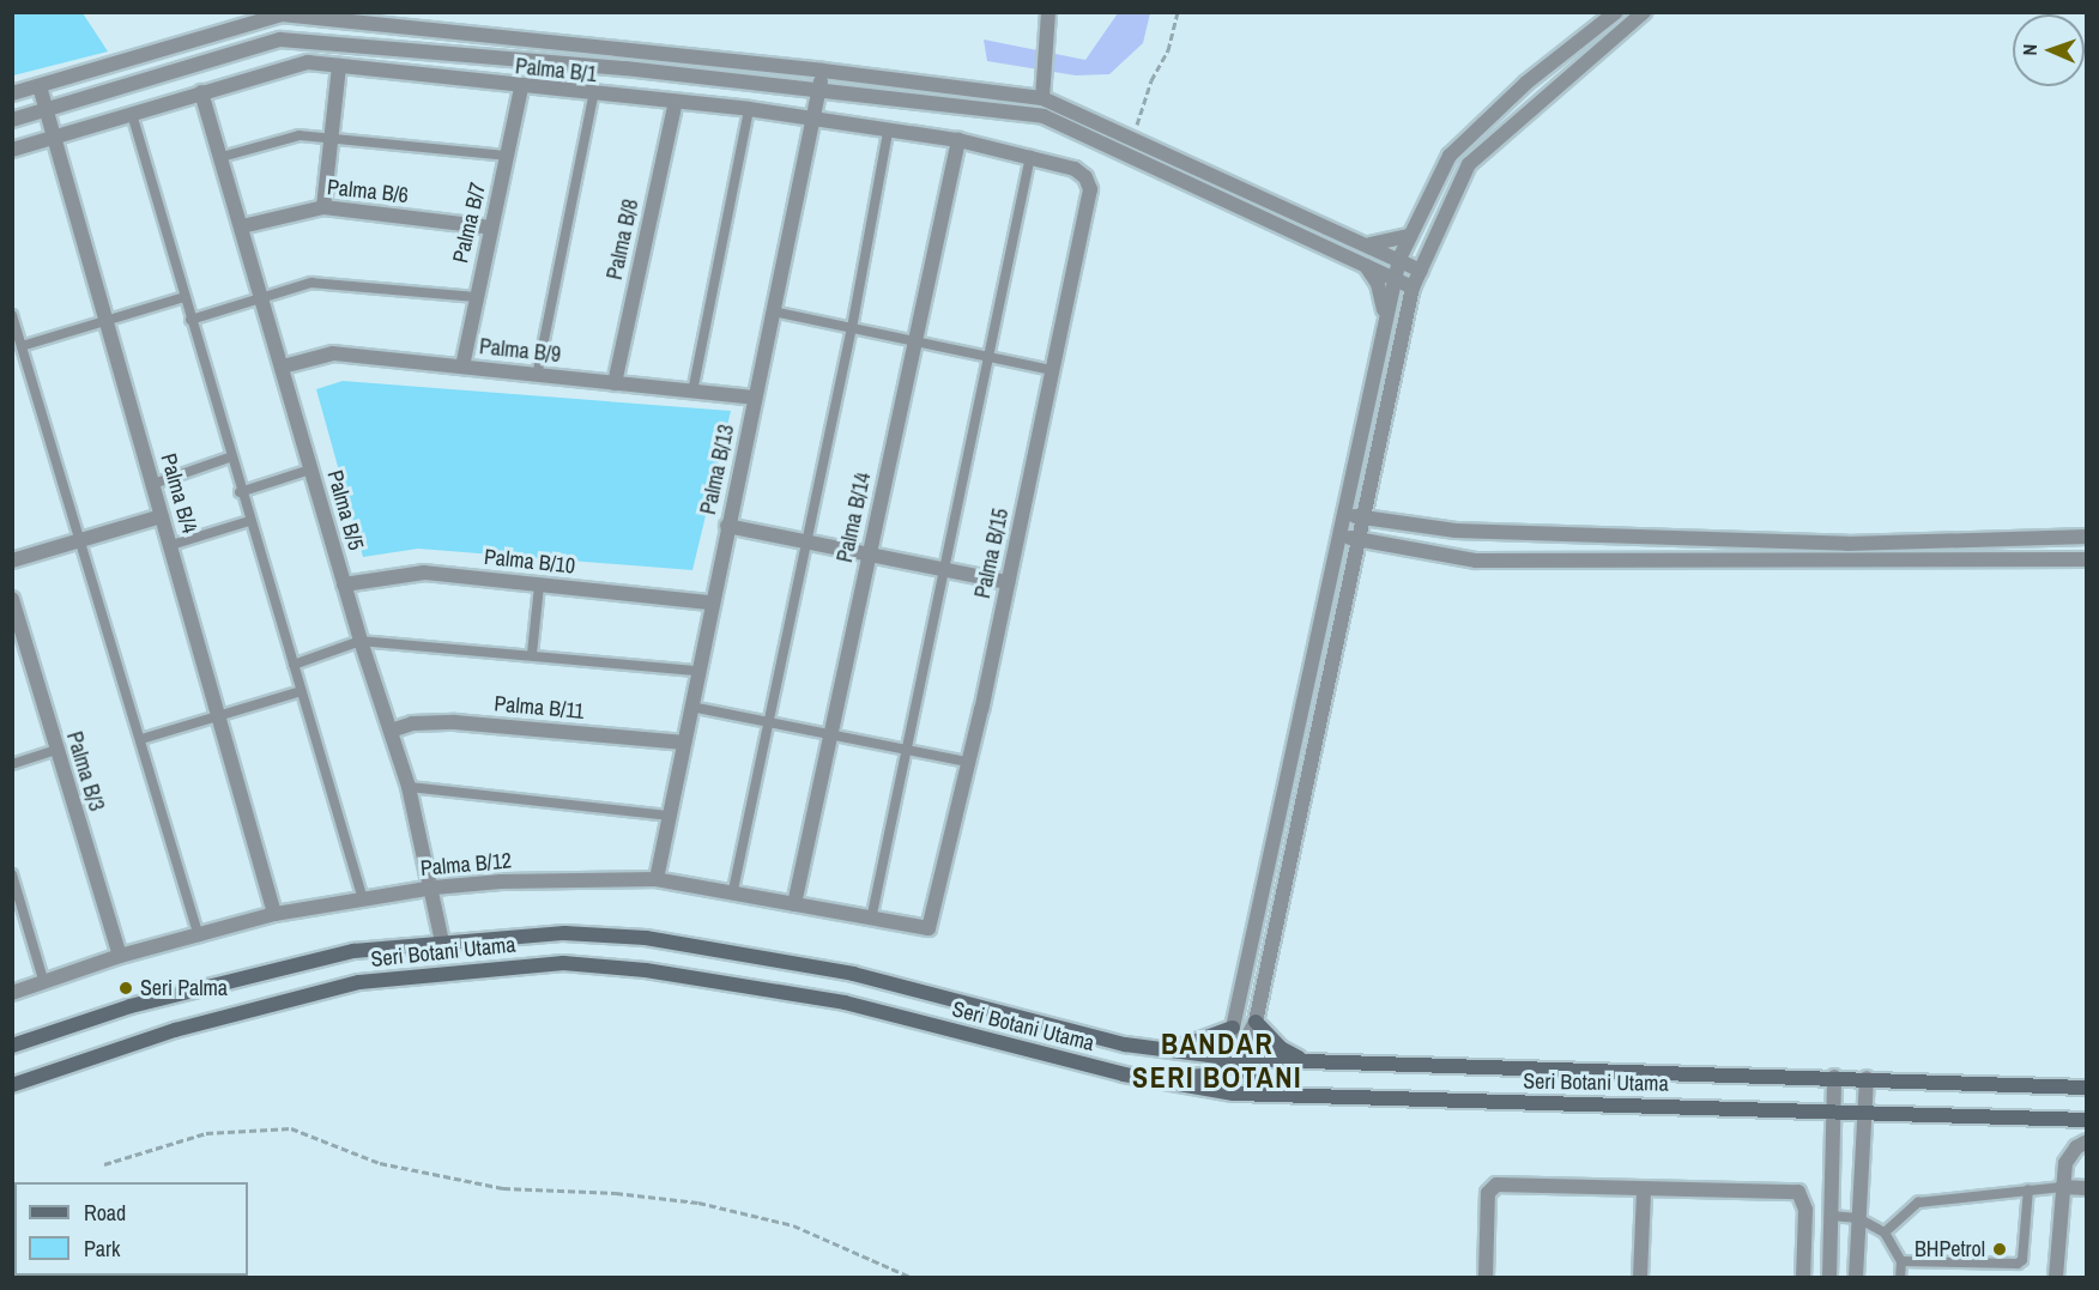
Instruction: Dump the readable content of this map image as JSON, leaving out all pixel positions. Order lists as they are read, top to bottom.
{
  "streets": {
    "main road": ["Seri Botani Utama"],
    "street": [
      "Palma B/1",
      "Palma B/6",
      "Palma B/7",
      "Palma B/8",
      "Palma B/9",
      "Palma B/13",
      "Palma B/4",
      "Palma B/5",
      "Palma B/14",
      "Palma B/15",
      "Palma B/10",
      "Palma B/11",
      "Palma B/3",
      "Palma B/12"
    ]
  },
  "crossings": [
    ["Palma B/1", "Palma B/7"],
    ["Palma B/1", "Palma B/8"],
    ["Palma B/1", "Palma B/13"],
    ["Palma B/1", "Palma B/4"],
    ["Palma B/1", "Palma B/5"],
    ["Palma B/1", "Palma B/14"],
    ["Palma B/1", "Palma B/15"],
    ["Palma B/6", "Palma B/7"],
    ["Palma B/6", "Palma B/5"],
    ["Palma B/7", "Palma B/9"],
    ["Palma B/8", "Palma B/9"],
    ["Palma B/9", "Palma B/13"],
    ["Palma B/9", "Palma B/5"],
    ["Palma B/13", "Palma B/10"],
    ["Palma B/13", "Palma B/11"],
    ["Palma B/13", "Palma B/12"],
    ["Palma B/4", "Palma B/12"],
    ["Palma B/5", "Palma B/10"],
    ["Palma B/5", "Palma B/11"],
    ["Palma B/5", "Palma B/12"],
    ["Palma B/5", "Seri Botani Utama"],
    ["Palma B/14", "Palma B/12"],
    ["Palma B/15", "Palma B/12"],
    ["Palma B/3", "Palma B/12"]
  ],
  "districts": ["BANDAR SERI BOTANI"],
  "places": ["Seri Palma", "BHPetrol"],
  "legend": ["Road", "Park"],
  "north": "left"
}
